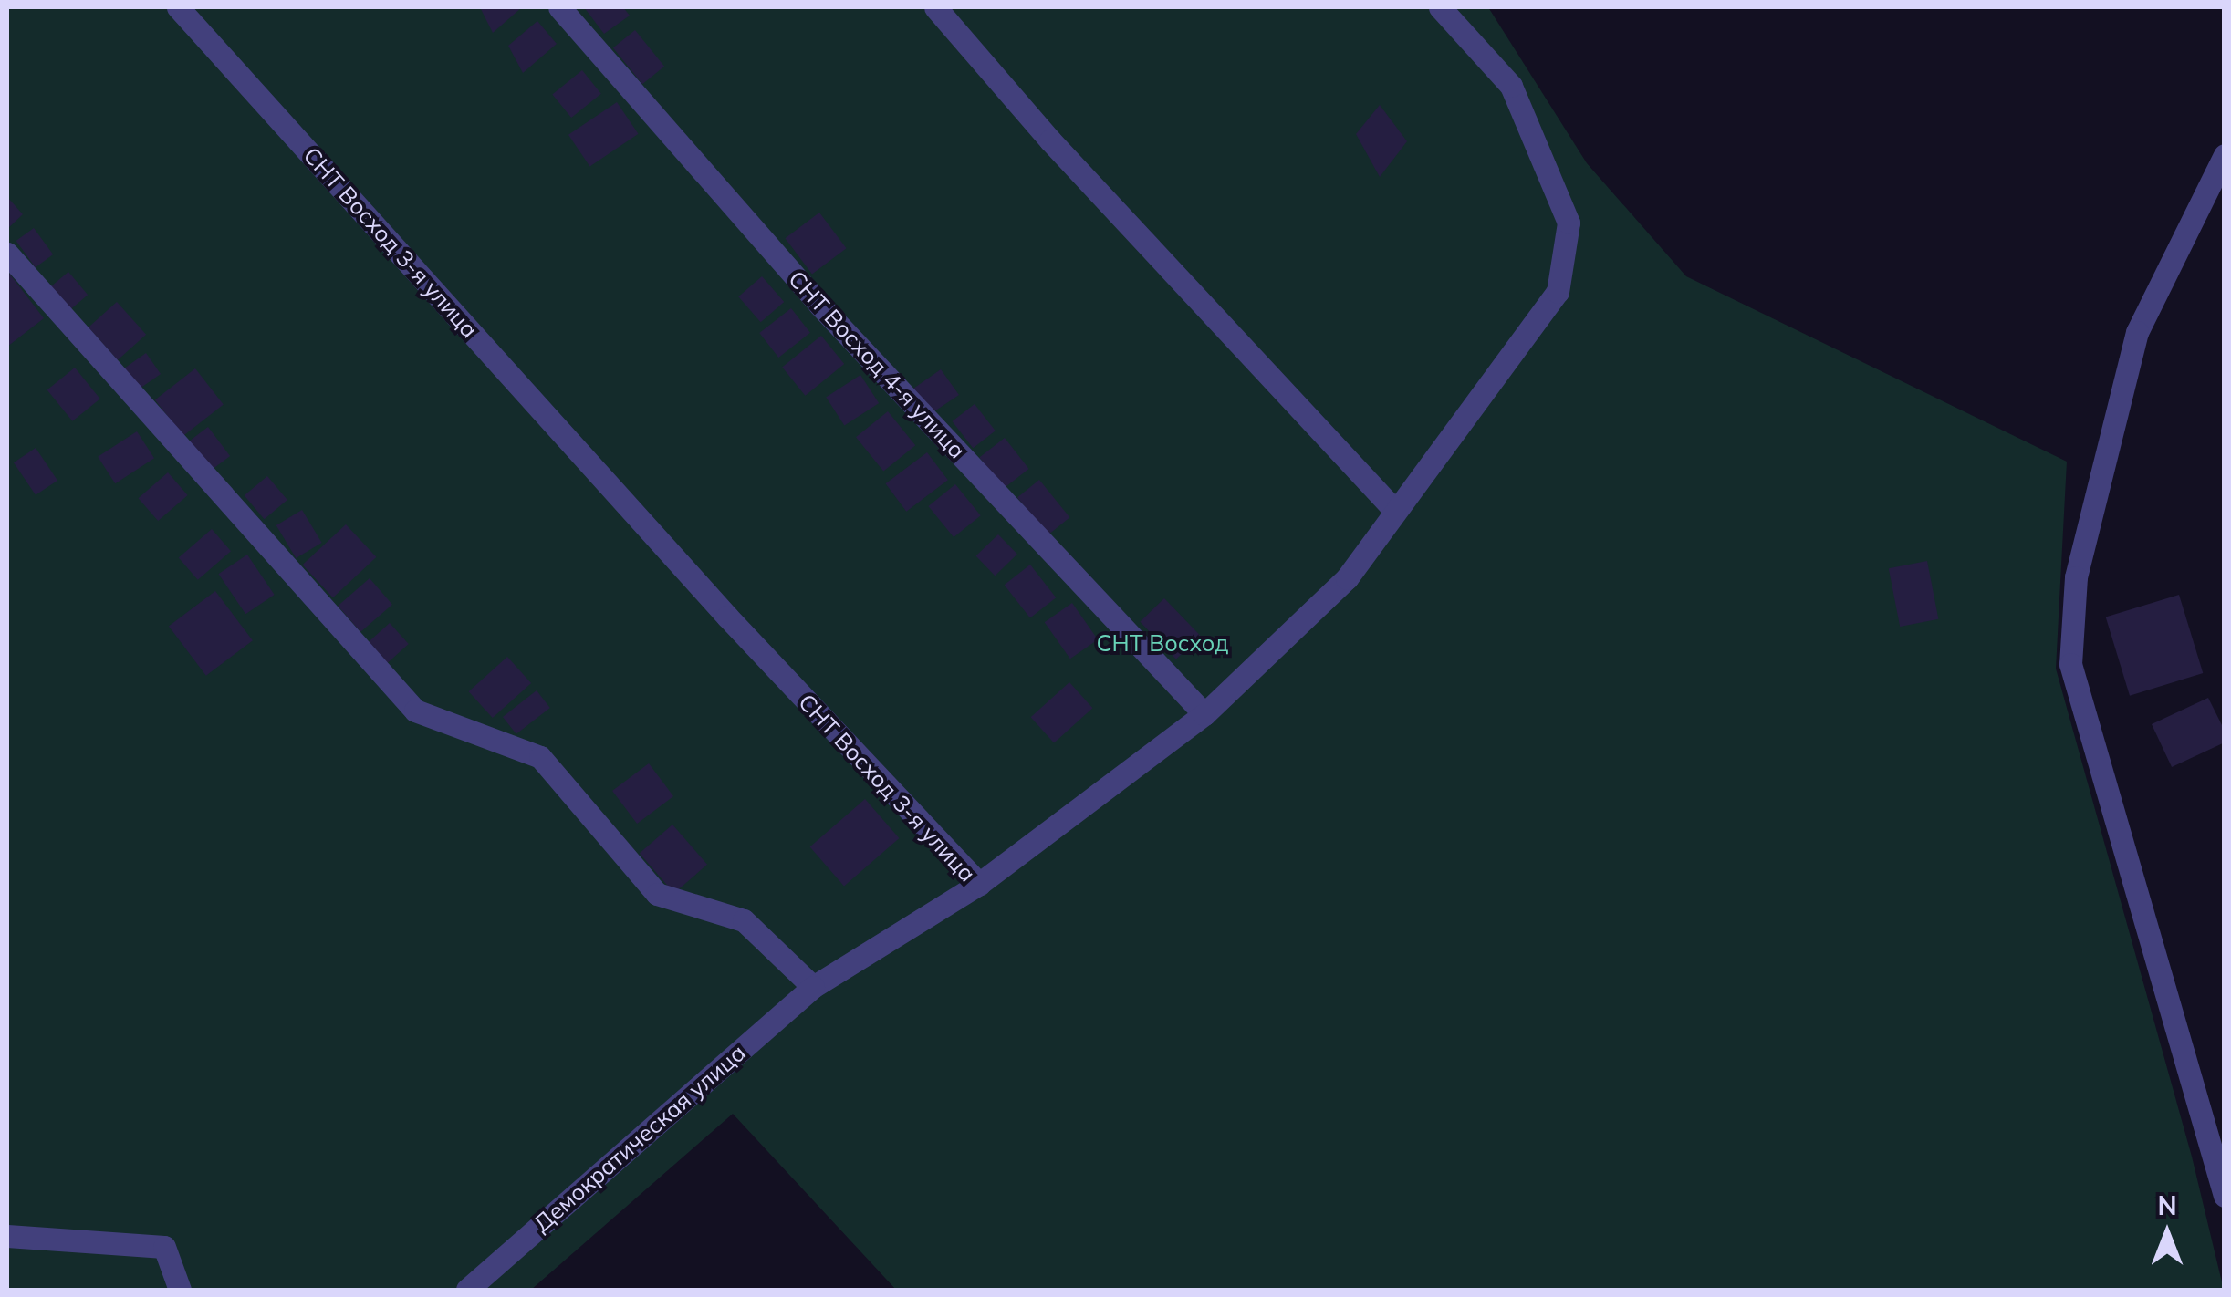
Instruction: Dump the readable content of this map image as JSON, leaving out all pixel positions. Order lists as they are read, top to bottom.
{
  "streets": {
    "street": ["СНТ Восход 3-я улица", "СНТ Восход 4-я улица", "Демократическая улица"]
  },
  "crossings": [
    ["СНТ Восход 3-я улица", "Демократическая улица"]
  ],
  "parks": ["СНТ Восход"],
  "north": "top"
}
